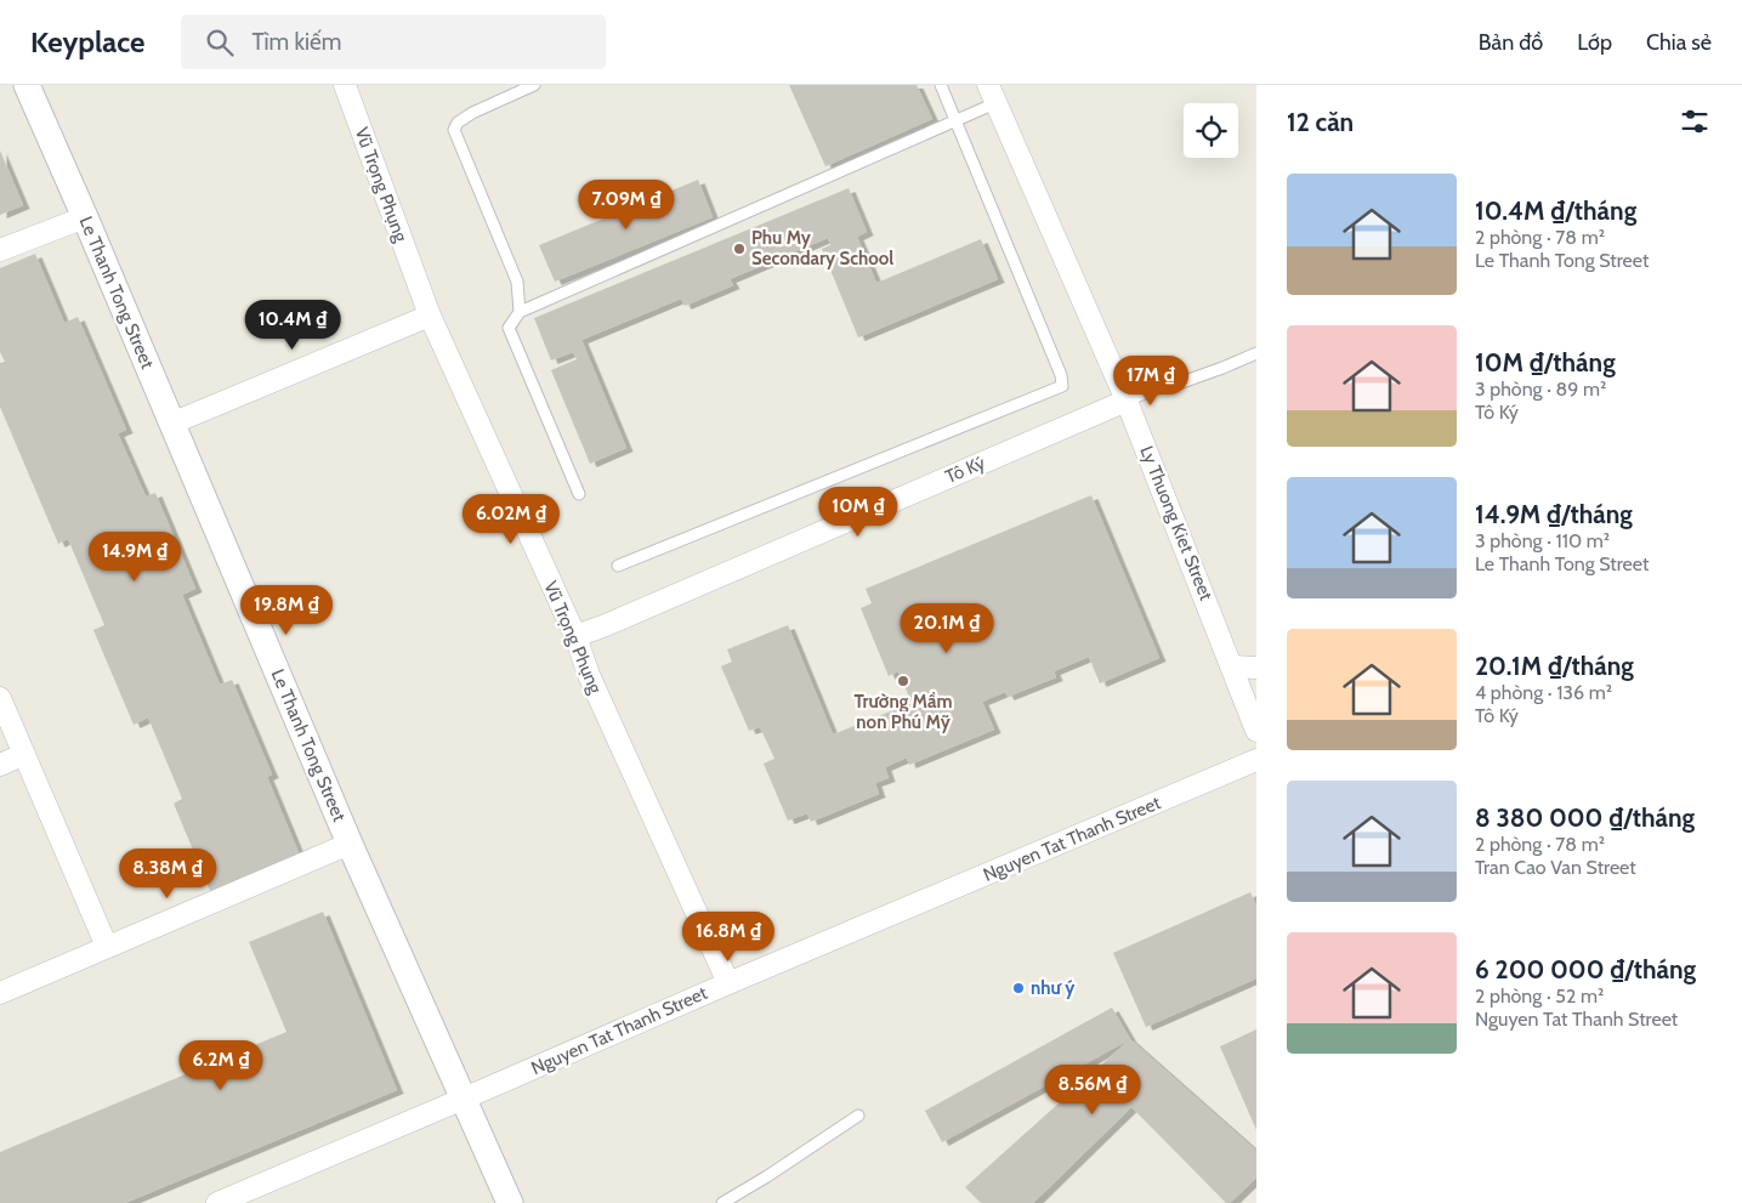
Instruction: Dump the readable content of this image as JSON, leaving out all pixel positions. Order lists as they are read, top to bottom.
{
  "streets": {
    "street": [
      "Vũ Trọng Phụng",
      "Le Thanh Tong Street",
      "Tô Ký",
      "Ly Thuong Kiet Street",
      "Nguyen Tat Thanh Street"
    ]
  },
  "crossings": [
    ["Vũ Trọng Phụng", "Tô Ký"],
    ["Vũ Trọng Phụng", "Nguyen Tat Thanh Street"],
    ["Le Thanh Tong Street", "Nguyen Tat Thanh Street"],
    ["Tô Ký", "Ly Thuong Kiet Street"]
  ],
  "places": ["Phu My Secondary School", "Trường Mầm non Phú Mỹ", "như ý"],
  "page": {
    "header": "Keyplace",
    "search": "Tìm kiếm",
    "nav": ["Bản đồ", "Lớp", "Chia sẻ"],
    "heading": "12 căn",
    "list": [
      {
        "name": "10.4M ₫/tháng",
        "note": "2 phòng · 78 m² · Le Thanh Tong Street"
      },
      {
        "name": "10M ₫/tháng",
        "note": "3 phòng · 89 m² · Tô Ký"
      },
      {
        "name": "14.9M ₫/tháng",
        "note": "3 phòng · 110 m² · Le Thanh Tong Street"
      },
      {
        "name": "20.1M ₫/tháng",
        "note": "4 phòng · 136 m² · Tô Ký"
      },
      {
        "name": "8 380 000 ₫/tháng",
        "note": "2 phòng · 78 m² · Tran Cao Van Street"
      },
      {
        "name": "6 200 000 ₫/tháng",
        "note": "2 phòng · 52 m² · Nguyen Tat Thanh Street"
      }
    ],
    "price": [
      "7.09M ₫",
      "10.4M ₫",
      "17M ₫",
      "10M ₫",
      "6.02M ₫",
      "14.9M ₫",
      "19.8M ₫",
      "20.1M ₫",
      "8.38M ₫",
      "16.8M ₫",
      "6.2M ₫",
      "8.56M ₫"
    ]
  }
}
